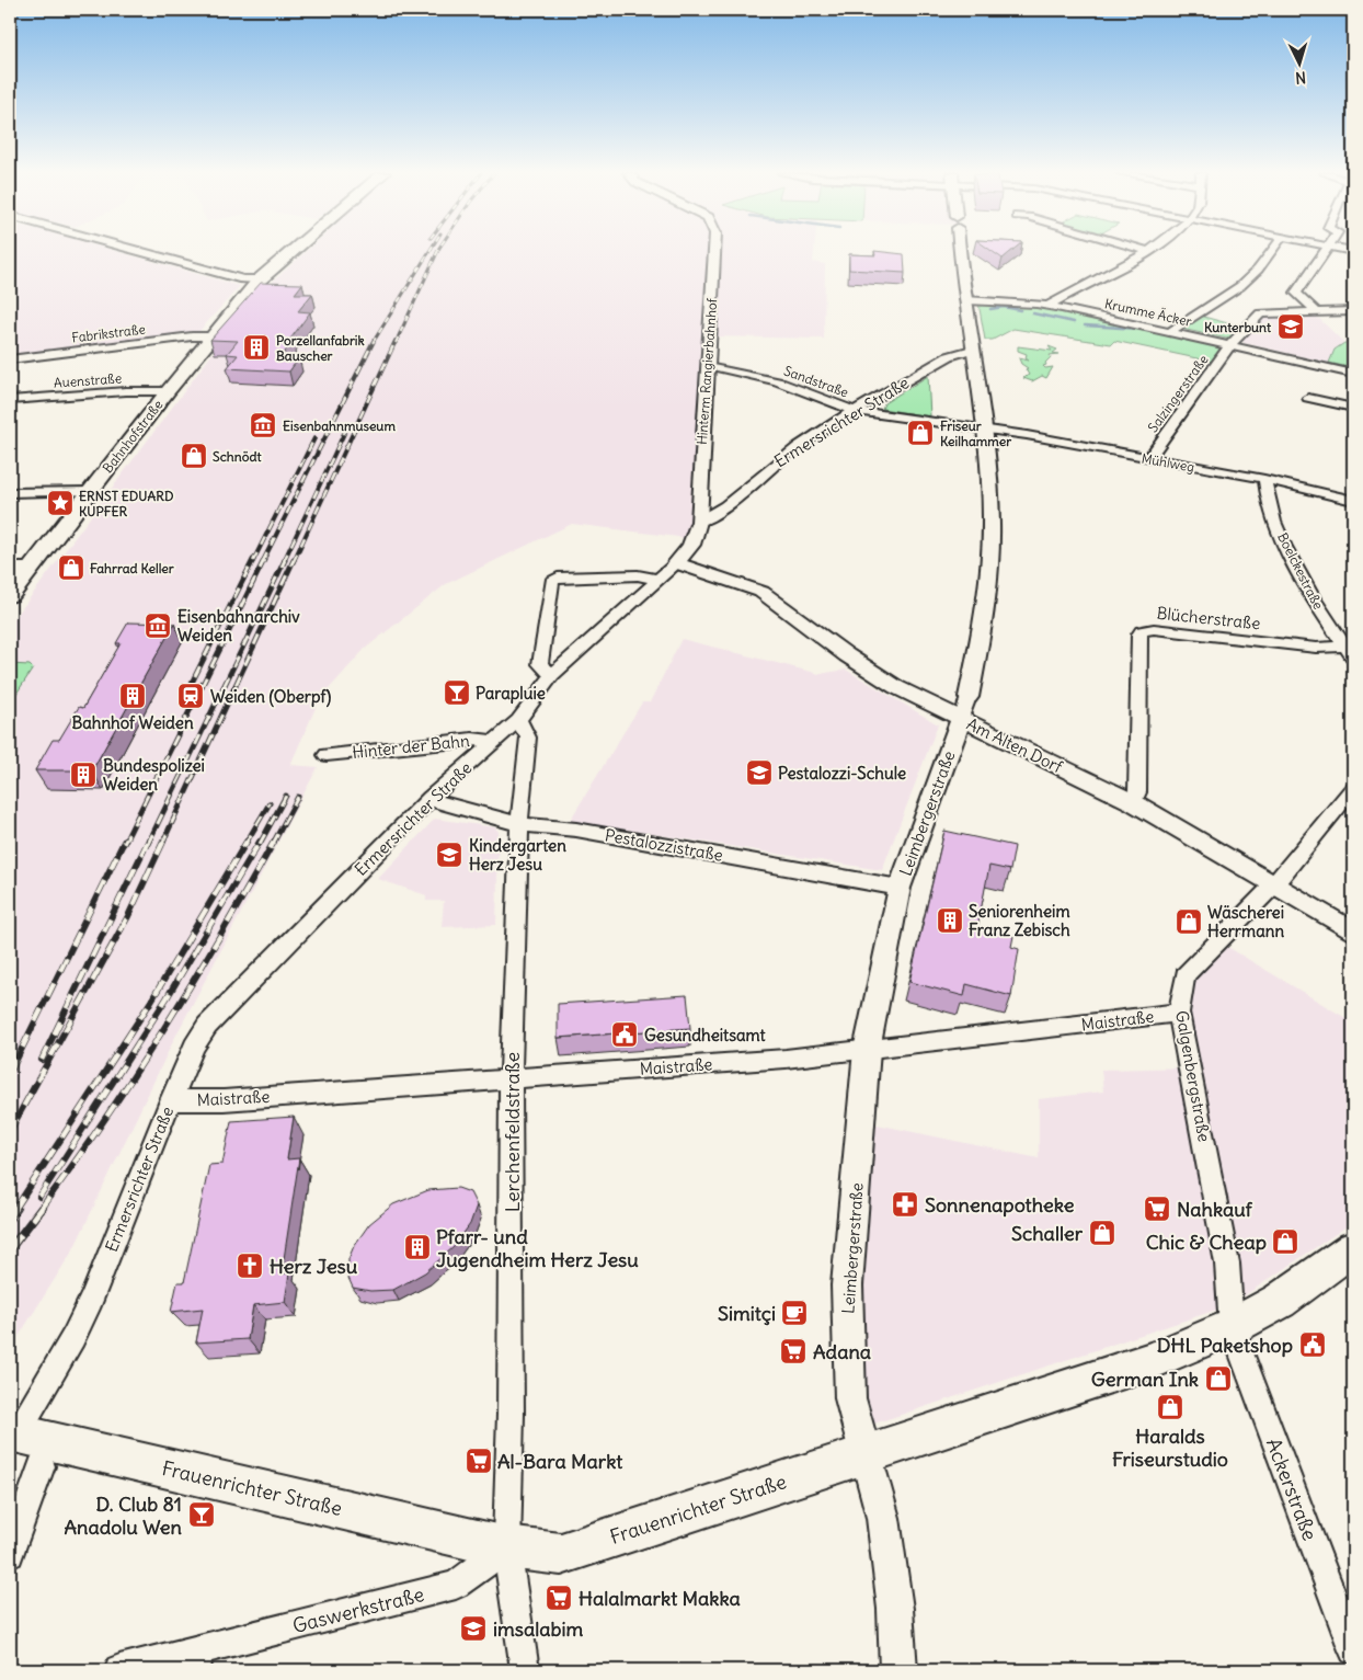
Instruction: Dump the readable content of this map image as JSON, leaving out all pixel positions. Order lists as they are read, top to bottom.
{
  "streets": {
    "main road": ["Bahnhofstraße", "Frauenrichter Straße"],
    "street": [
      "Krumme Äcker",
      "Fabrikstraße",
      "Hinterm Rangierbahnhof",
      "Auenstraße",
      "Sandstraße",
      "Salzingerstraße",
      "Ermersrichter Straße",
      "Mühlweg",
      "Boelckestraße",
      "Blücherstraße",
      "Am Alten Dorf",
      "Hinter der Bahn",
      "Leimbergerstraße",
      "Pestalozzistraße",
      "Maistraße",
      "Galgenbergstraße",
      "Lerchenfeldstraße",
      "Ackerstraße",
      "Gaswerkstraße"
    ]
  },
  "crossings": [
    ["Krumme Äcker", "Salzingerstraße"],
    ["Krumme Äcker", "Leimbergerstraße"],
    ["Fabrikstraße", "Bahnhofstraße"],
    ["Hinterm Rangierbahnhof", "Sandstraße"],
    ["Hinterm Rangierbahnhof", "Ermersrichter Straße"],
    ["Auenstraße", "Bahnhofstraße"],
    ["Sandstraße", "Ermersrichter Straße"],
    ["Sandstraße", "Mühlweg"],
    ["Sandstraße", "Leimbergerstraße"],
    ["Salzingerstraße", "Mühlweg"],
    ["Ermersrichter Straße", "Am Alten Dorf"],
    ["Ermersrichter Straße", "Hinter der Bahn"],
    ["Ermersrichter Straße", "Leimbergerstraße"],
    ["Ermersrichter Straße", "Pestalozzistraße"],
    ["Ermersrichter Straße", "Maistraße"],
    ["Ermersrichter Straße", "Lerchenfeldstraße"],
    ["Ermersrichter Straße", "Frauenrichter Straße"],
    ["Mühlweg", "Boelckestraße"],
    ["Mühlweg", "Leimbergerstraße"],
    ["Boelckestraße", "Blücherstraße"],
    ["Blücherstraße", "Am Alten Dorf"],
    ["Am Alten Dorf", "Leimbergerstraße"],
    ["Am Alten Dorf", "Galgenbergstraße"],
    ["Leimbergerstraße", "Pestalozzistraße"],
    ["Leimbergerstraße", "Maistraße"],
    ["Leimbergerstraße", "Frauenrichter Straße"],
    ["Pestalozzistraße", "Lerchenfeldstraße"],
    ["Maistraße", "Galgenbergstraße"],
    ["Maistraße", "Lerchenfeldstraße"],
    ["Galgenbergstraße", "Frauenrichter Straße"],
    ["Galgenbergstraße", "Ackerstraße"],
    ["Lerchenfeldstraße", "Frauenrichter Straße"],
    ["Lerchenfeldstraße", "Gaswerkstraße"],
    ["Frauenrichter Straße", "Ackerstraße"],
    ["Frauenrichter Straße", "Gaswerkstraße"]
  ],
  "places": {
    "school or university": [
      "Kunterbunt",
      "Pestalozzi-Schule",
      "Kindergarten Herz Jesu",
      "imsalabim"
    ],
    "building": [
      "Porzellanfabrik Bauscher",
      "Bahnhof Weiden",
      "Bundespolizei Weiden",
      "Seniorenheim Franz Zebisch",
      "Pfarr- und Jugendheim Herz Jesu"
    ],
    "museum": ["Eisenbahnmuseum", "Eisenbahnarchiv Weiden"],
    "shop": [
      "Friseur Keilhammer",
      "Schnödt",
      "Fahrrad Keller",
      "Wäscherei Herrmann",
      "Schaller",
      "Chic & Cheap",
      "German Ink",
      "Haralds Friseurstudio"
    ],
    "place": ["ERNST EDUARD KUPFER"],
    "bar": ["Parapluie", "D. Club 81 Anadolu Wen"],
    "station": ["Weiden (Oberpf)"],
    "public building": ["Gesundheitsamt", "DHL Paketshop"],
    "pharmacy": ["Sonnenapotheke"],
    "supermarket": [
      "Nahkauf",
      "Adana",
      "Al-Bara Markt",
      "Halalmarkt Makka"
    ],
    "church": ["Herz Jesu"],
    "cafe": ["Simitçi"]
  },
  "north": "bottom"
}
